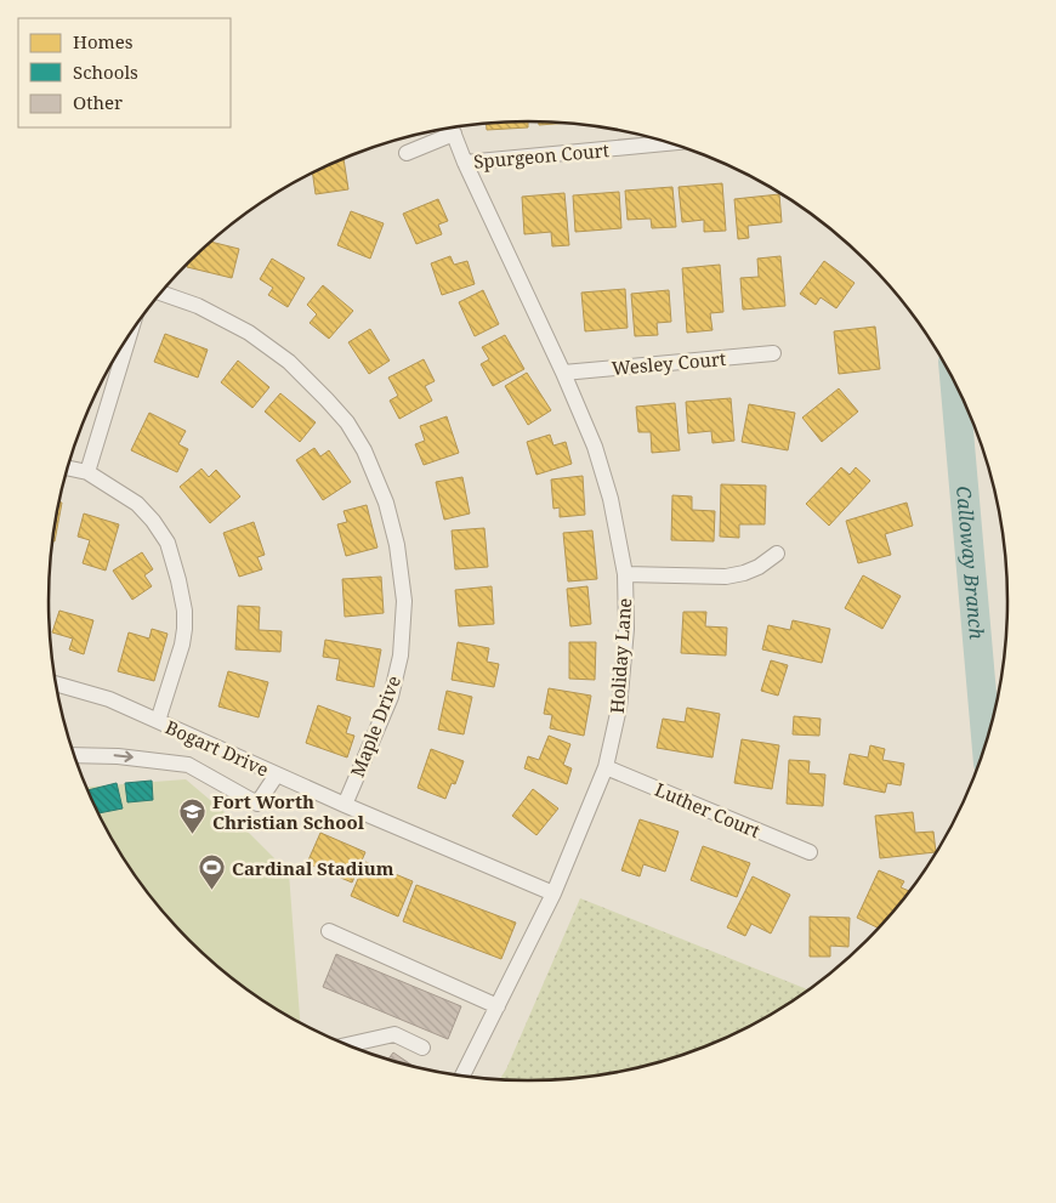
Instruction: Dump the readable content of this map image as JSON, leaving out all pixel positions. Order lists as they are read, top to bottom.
{
  "streets": {
    "street": [
      "Spurgeon Court",
      "Wesley Court",
      "Holiday Lane",
      "Maple Drive",
      "Bogart Drive",
      "Luther Court"
    ]
  },
  "crossings": [
    ["Spurgeon Court", "Holiday Lane"],
    ["Wesley Court", "Holiday Lane"],
    ["Holiday Lane", "Bogart Drive"],
    ["Holiday Lane", "Luther Court"],
    ["Maple Drive", "Bogart Drive"]
  ],
  "water": ["Calloway Branch"],
  "places": {
    "school or university": ["Fort Worth Christian School"],
    "sports": ["Cardinal Stadium"]
  },
  "legend": ["Homes", "Schools", "Other"]
}
